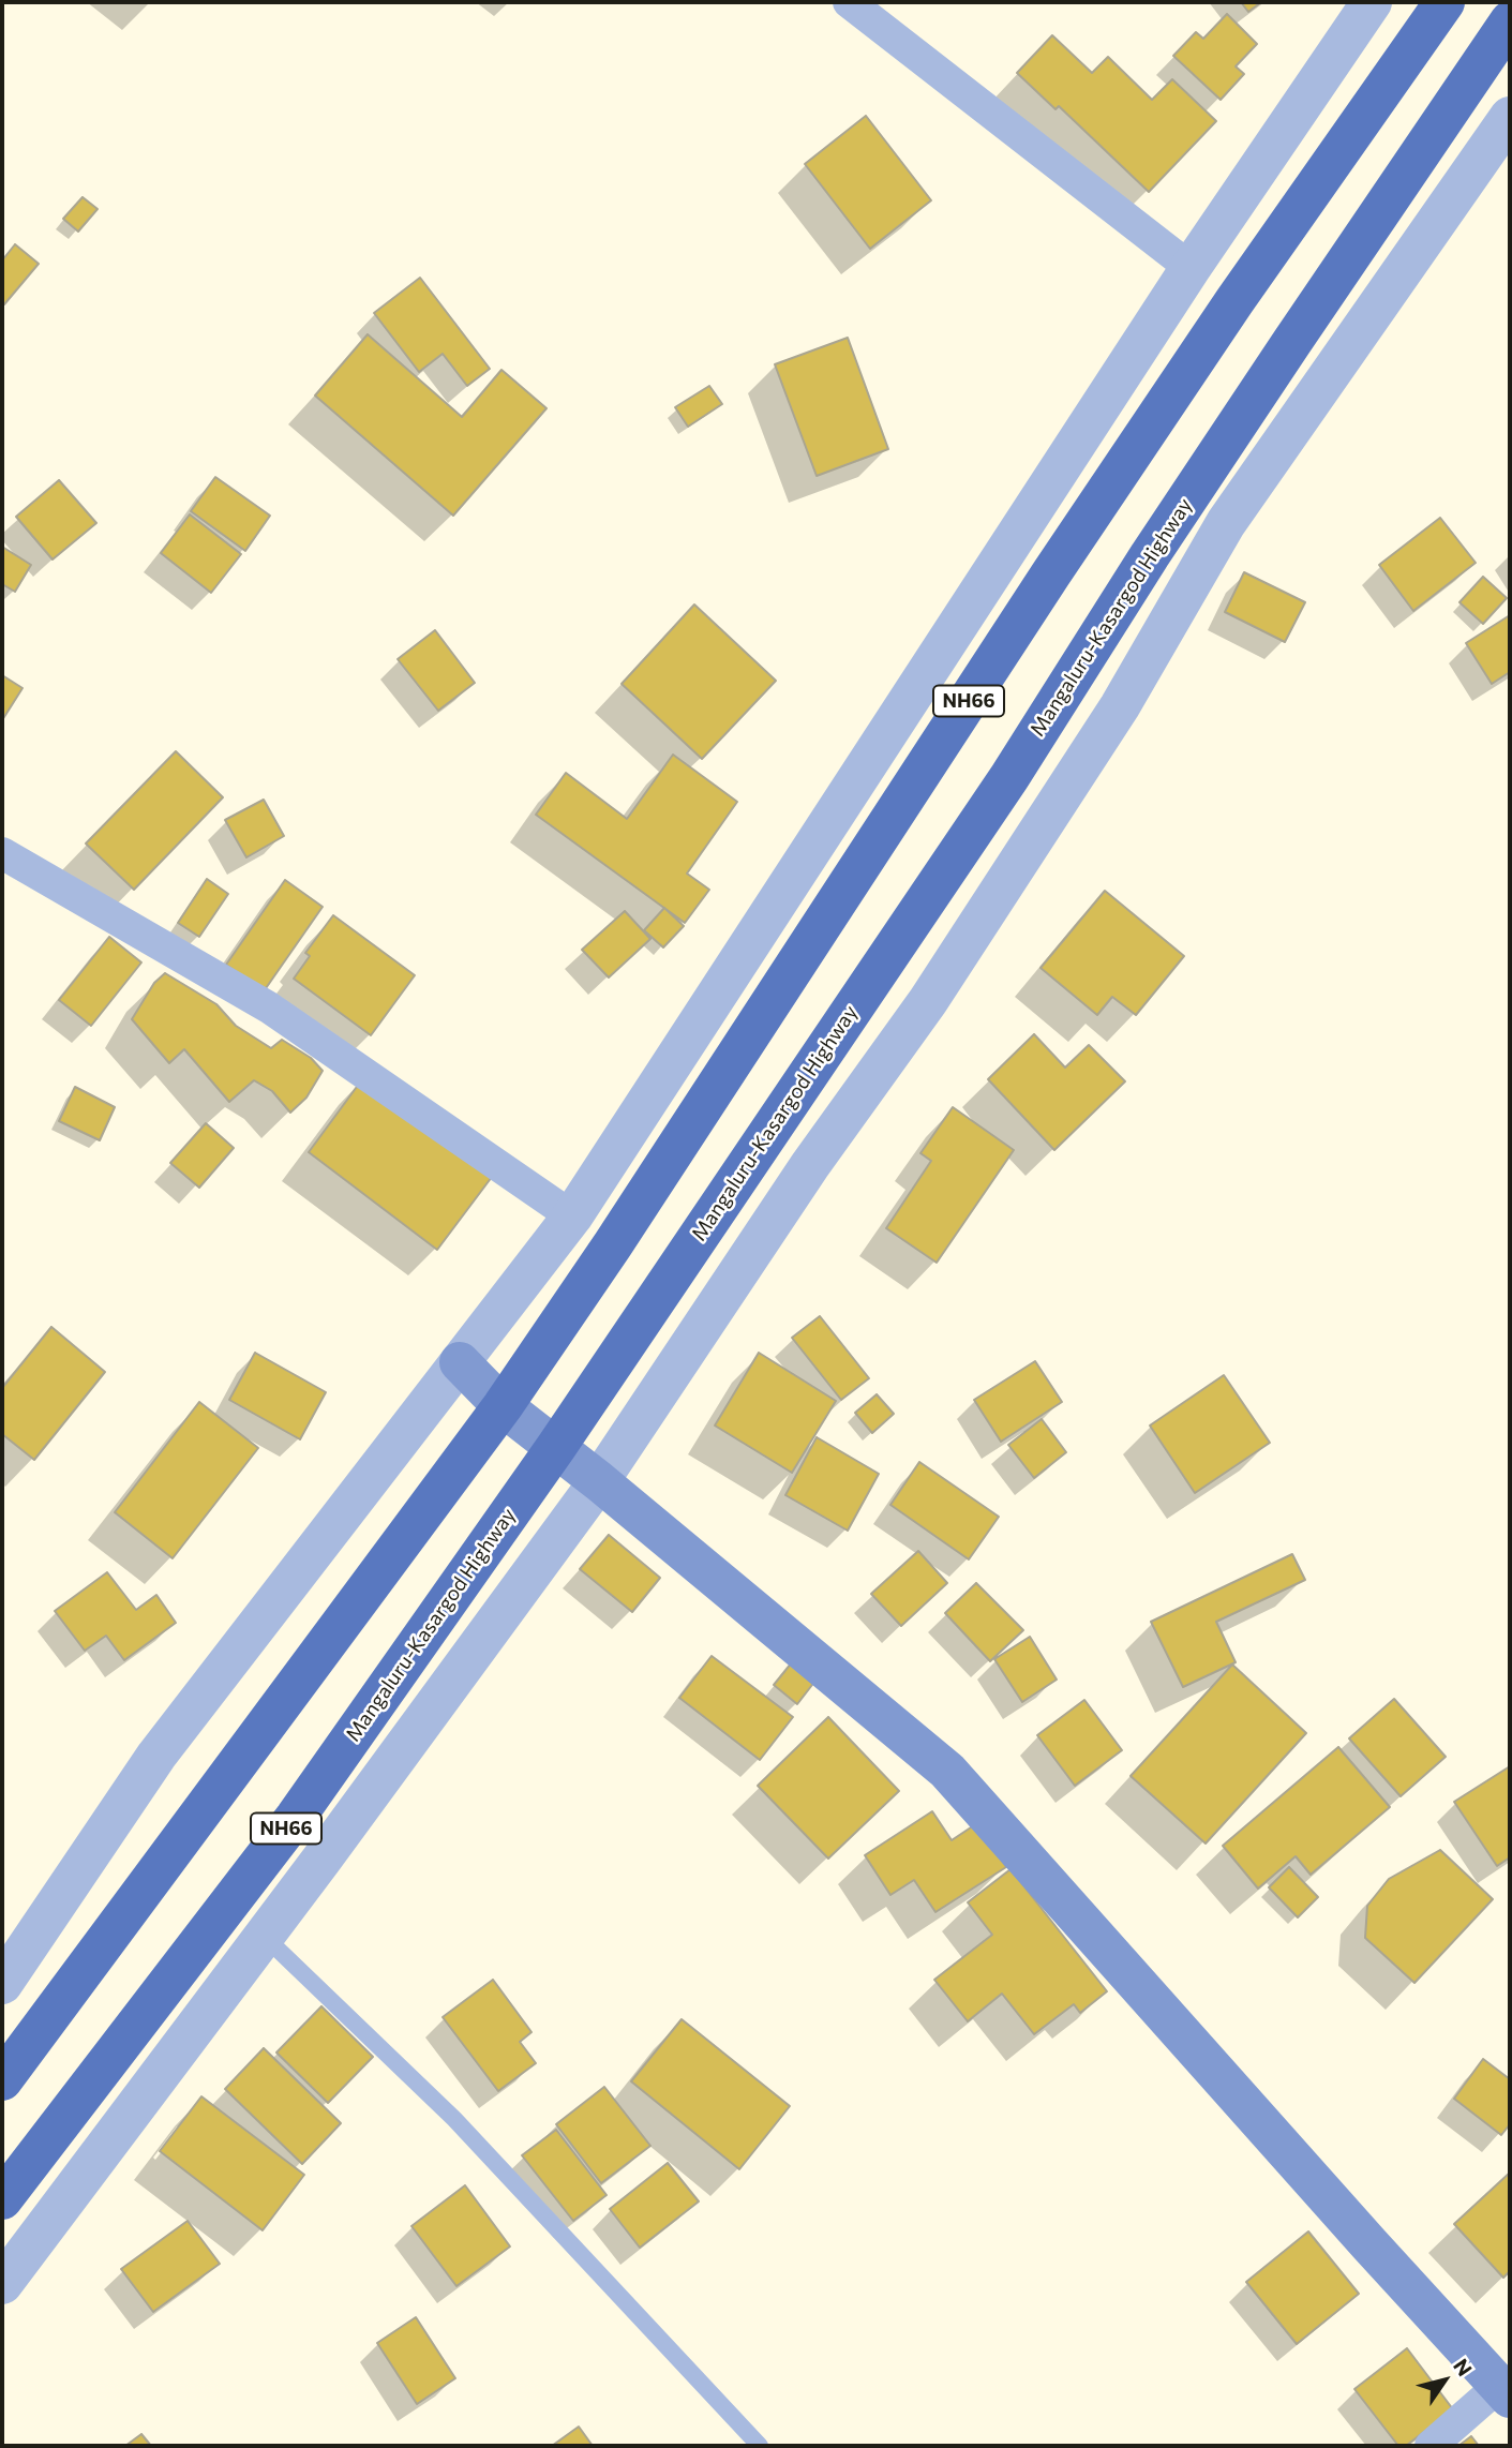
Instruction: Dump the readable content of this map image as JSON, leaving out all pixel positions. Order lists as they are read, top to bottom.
{
  "streets": {
    "highway": ["Mangaluru-Kasargod Highway", "NH66"]
  },
  "north": "top right"
}
